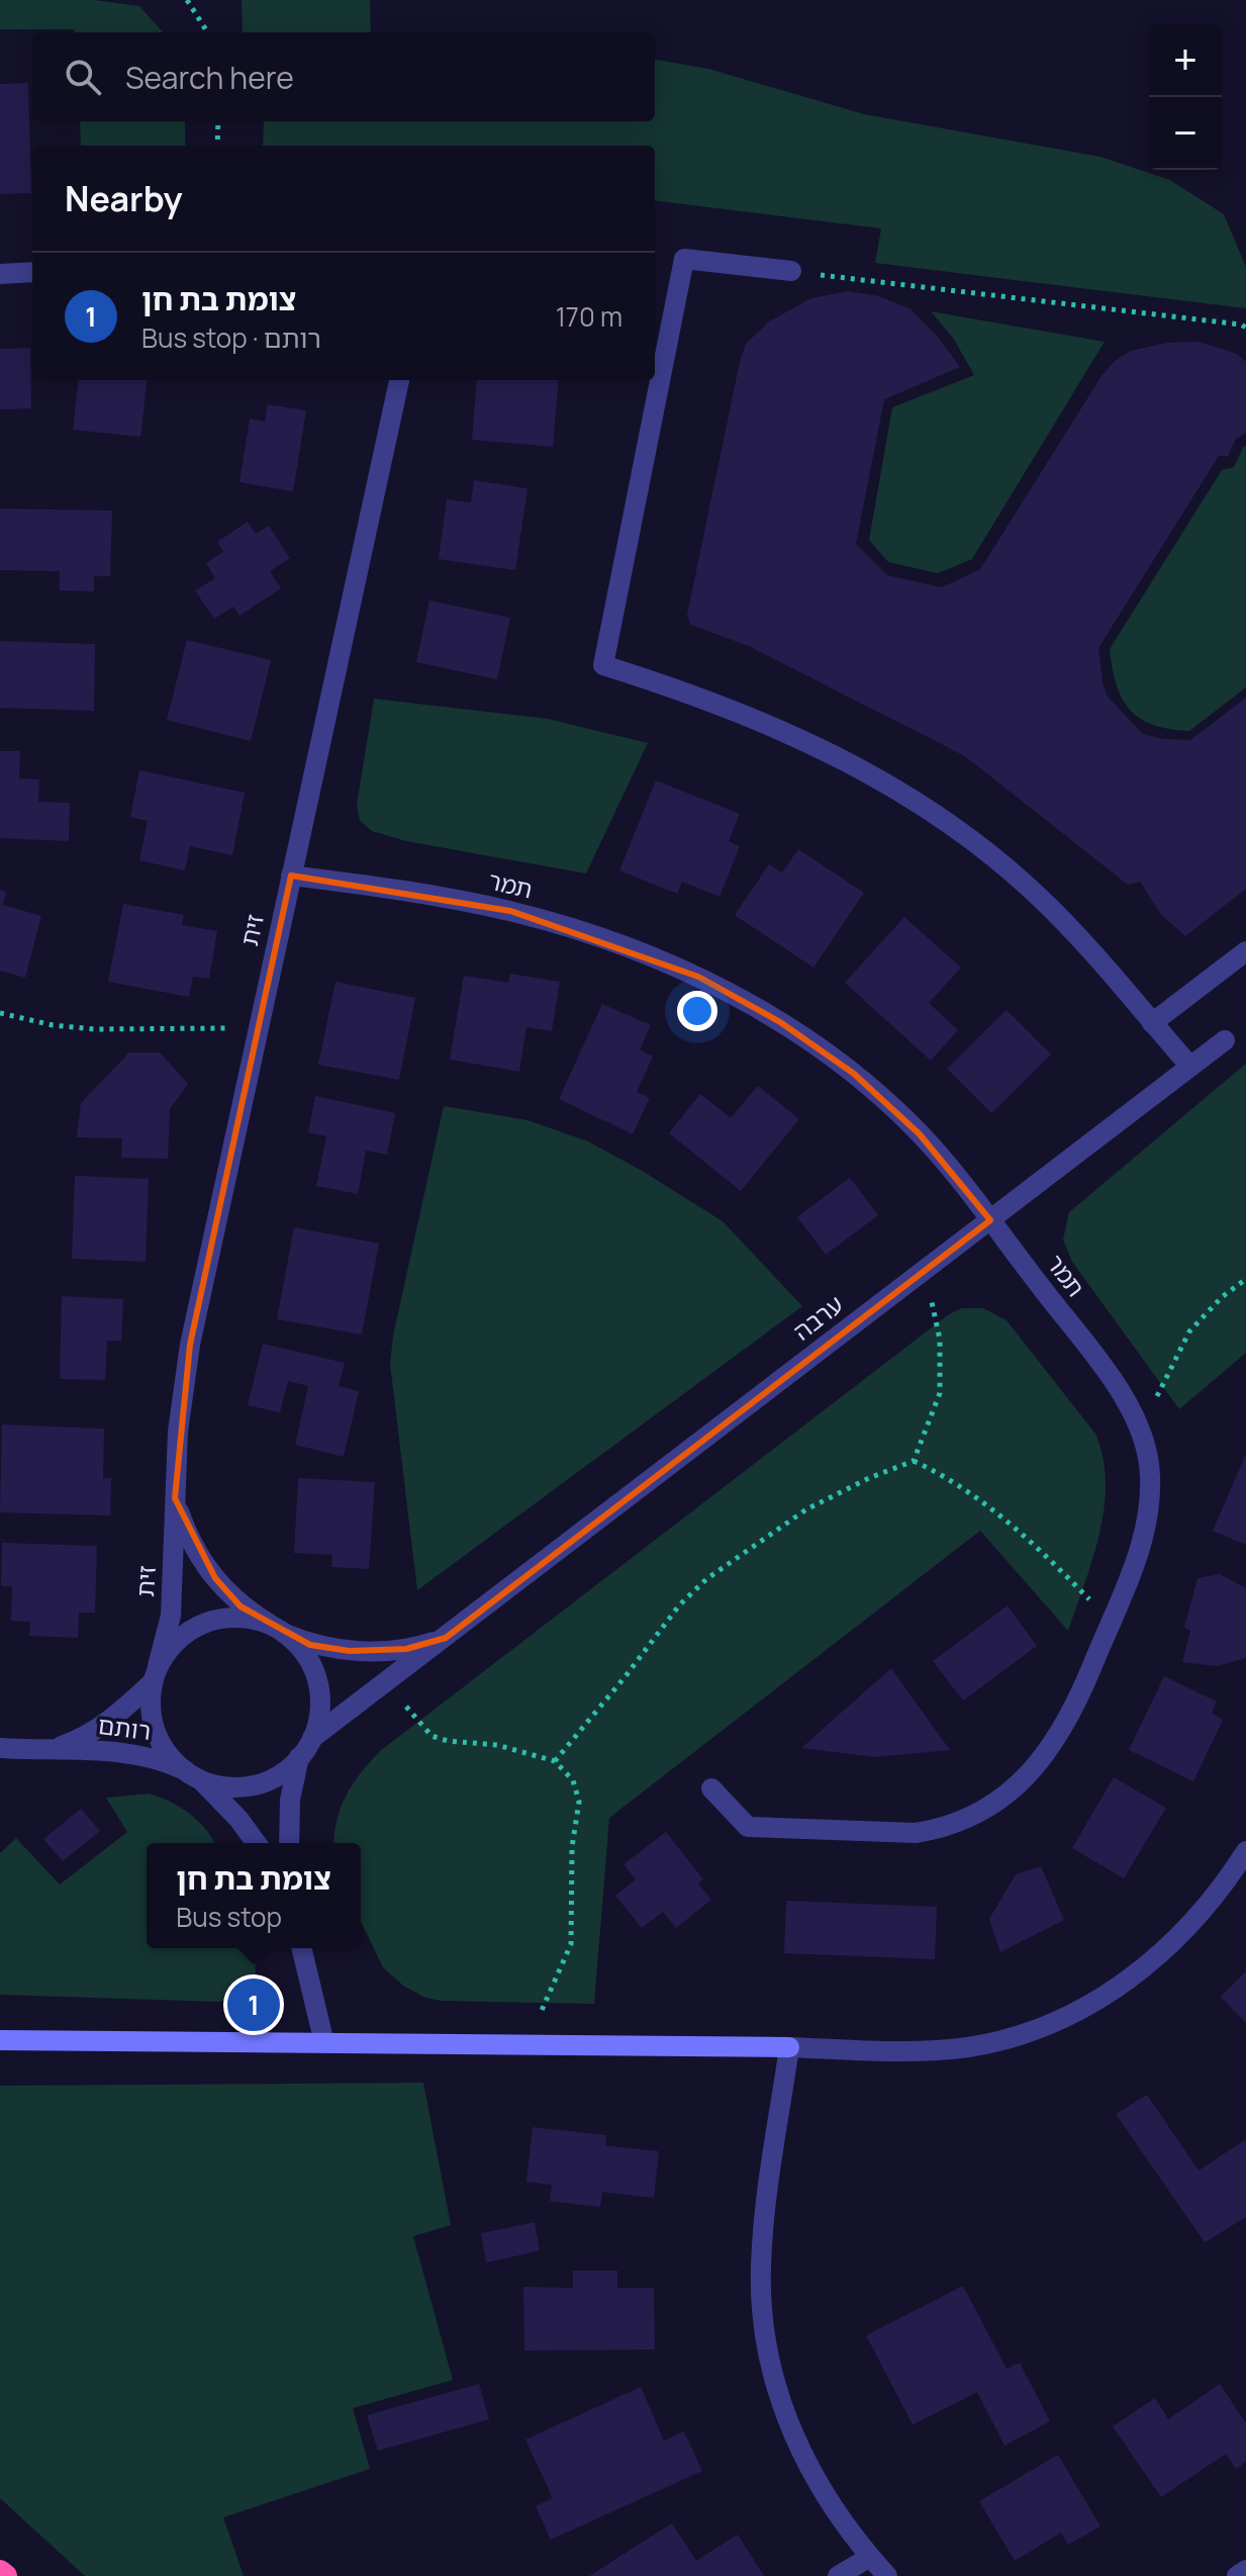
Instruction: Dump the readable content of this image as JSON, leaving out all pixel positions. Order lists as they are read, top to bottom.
{
  "streets": {
    "street": [
      "תמר",
      "זית",
      "ערבה",
      "רותם"
    ]
  },
  "crossings": [
    ["תמר", "זית"],
    ["תמר", "ערבה"],
    ["זית", "ערבה"],
    ["זית", "רותם"],
    ["ערבה", "רותם"]
  ],
  "page": {
    "map_buttons": ["+", "−"],
    "search": "Search here",
    "heading": "Nearby",
    "list": [
      {
        "mark": "1",
        "name": "צומת בת חן",
        "note": "Bus stop · רותם",
        "value": "170 m"
      }
    ],
    "popup": ["צומת בת חן", "Bus stop"],
    "pins": "1"
  }
}
